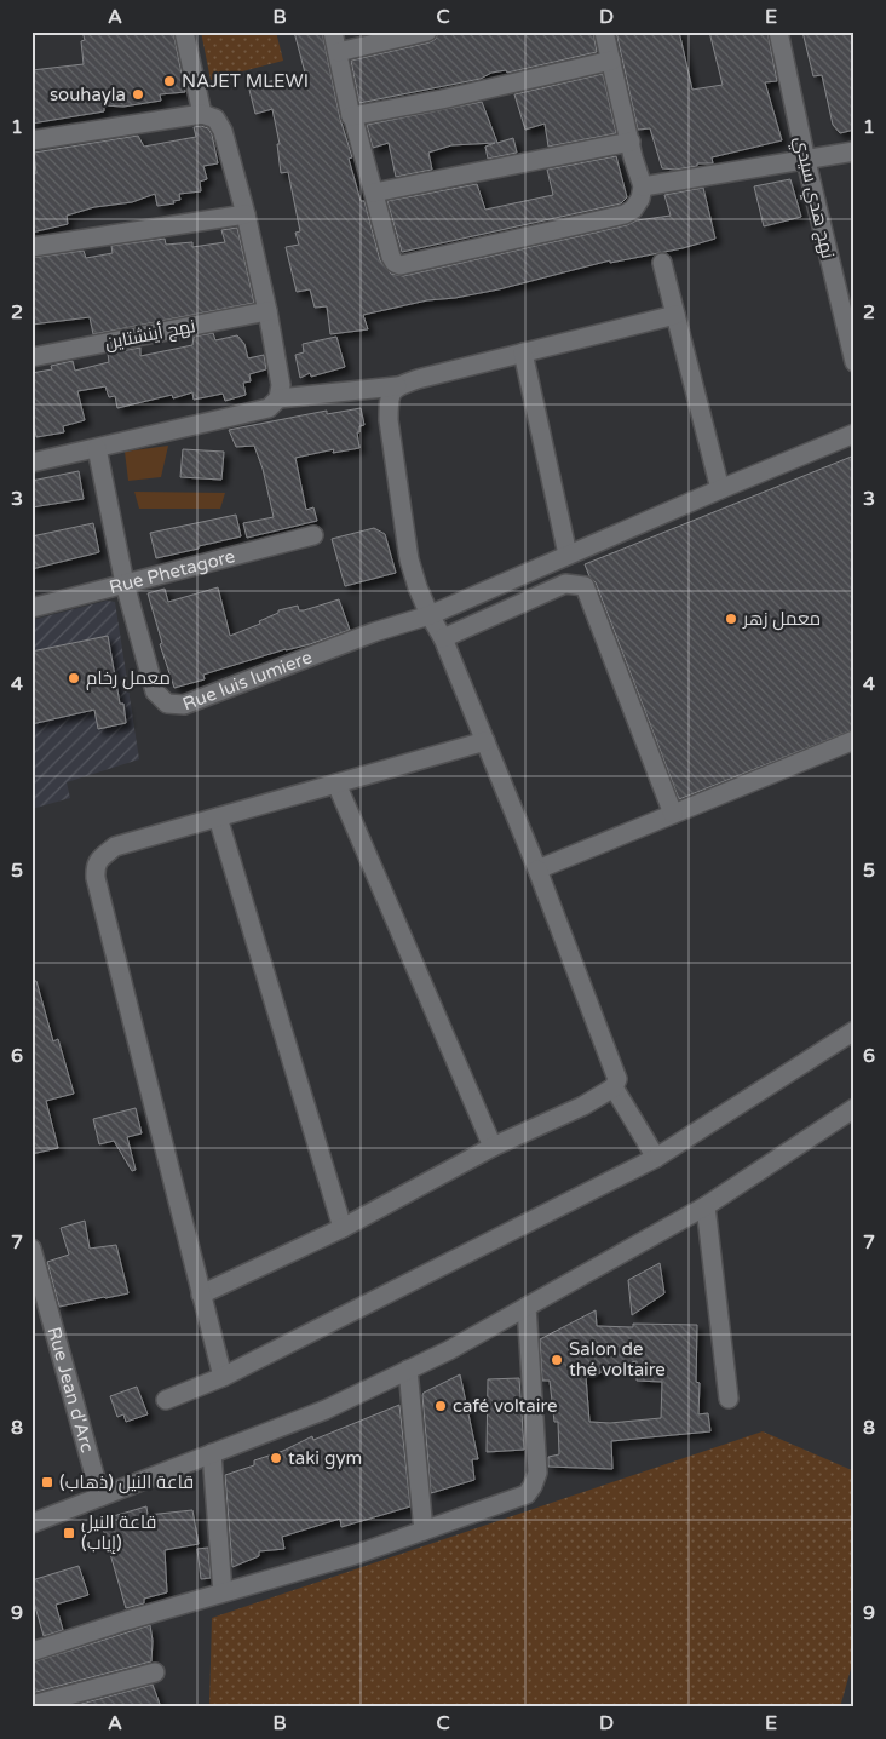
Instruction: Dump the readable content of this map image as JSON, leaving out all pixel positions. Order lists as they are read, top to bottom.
{
  "streets": {
    "street": [
      "نهج هدي سيدي",
      "نهج أينشتاين",
      "Rue Phetagore",
      "Rue luis lumiere",
      "Rue Jean d'Arc"
    ]
  },
  "crossings": [
    ["Rue Phetagore", "Rue luis lumiere"]
  ],
  "places": {
    "other": [
      "NAJET MLEWI",
      "souhayla",
      "معمل زهر",
      "معمل رخام",
      "Salon de thé voltaire",
      "café voltaire",
      "taki gym"
    ],
    "transit": ["قاعة النيل (ذهاب)", "قاعة النيل (إياب)"]
  },
  "grid": {
    "columns": [
      "A",
      "B",
      "C",
      "D",
      "E"
    ],
    "rows": [
      "1",
      "2",
      "3",
      "4",
      "5",
      "6",
      "7",
      "8",
      "9"
    ]
  }
}
